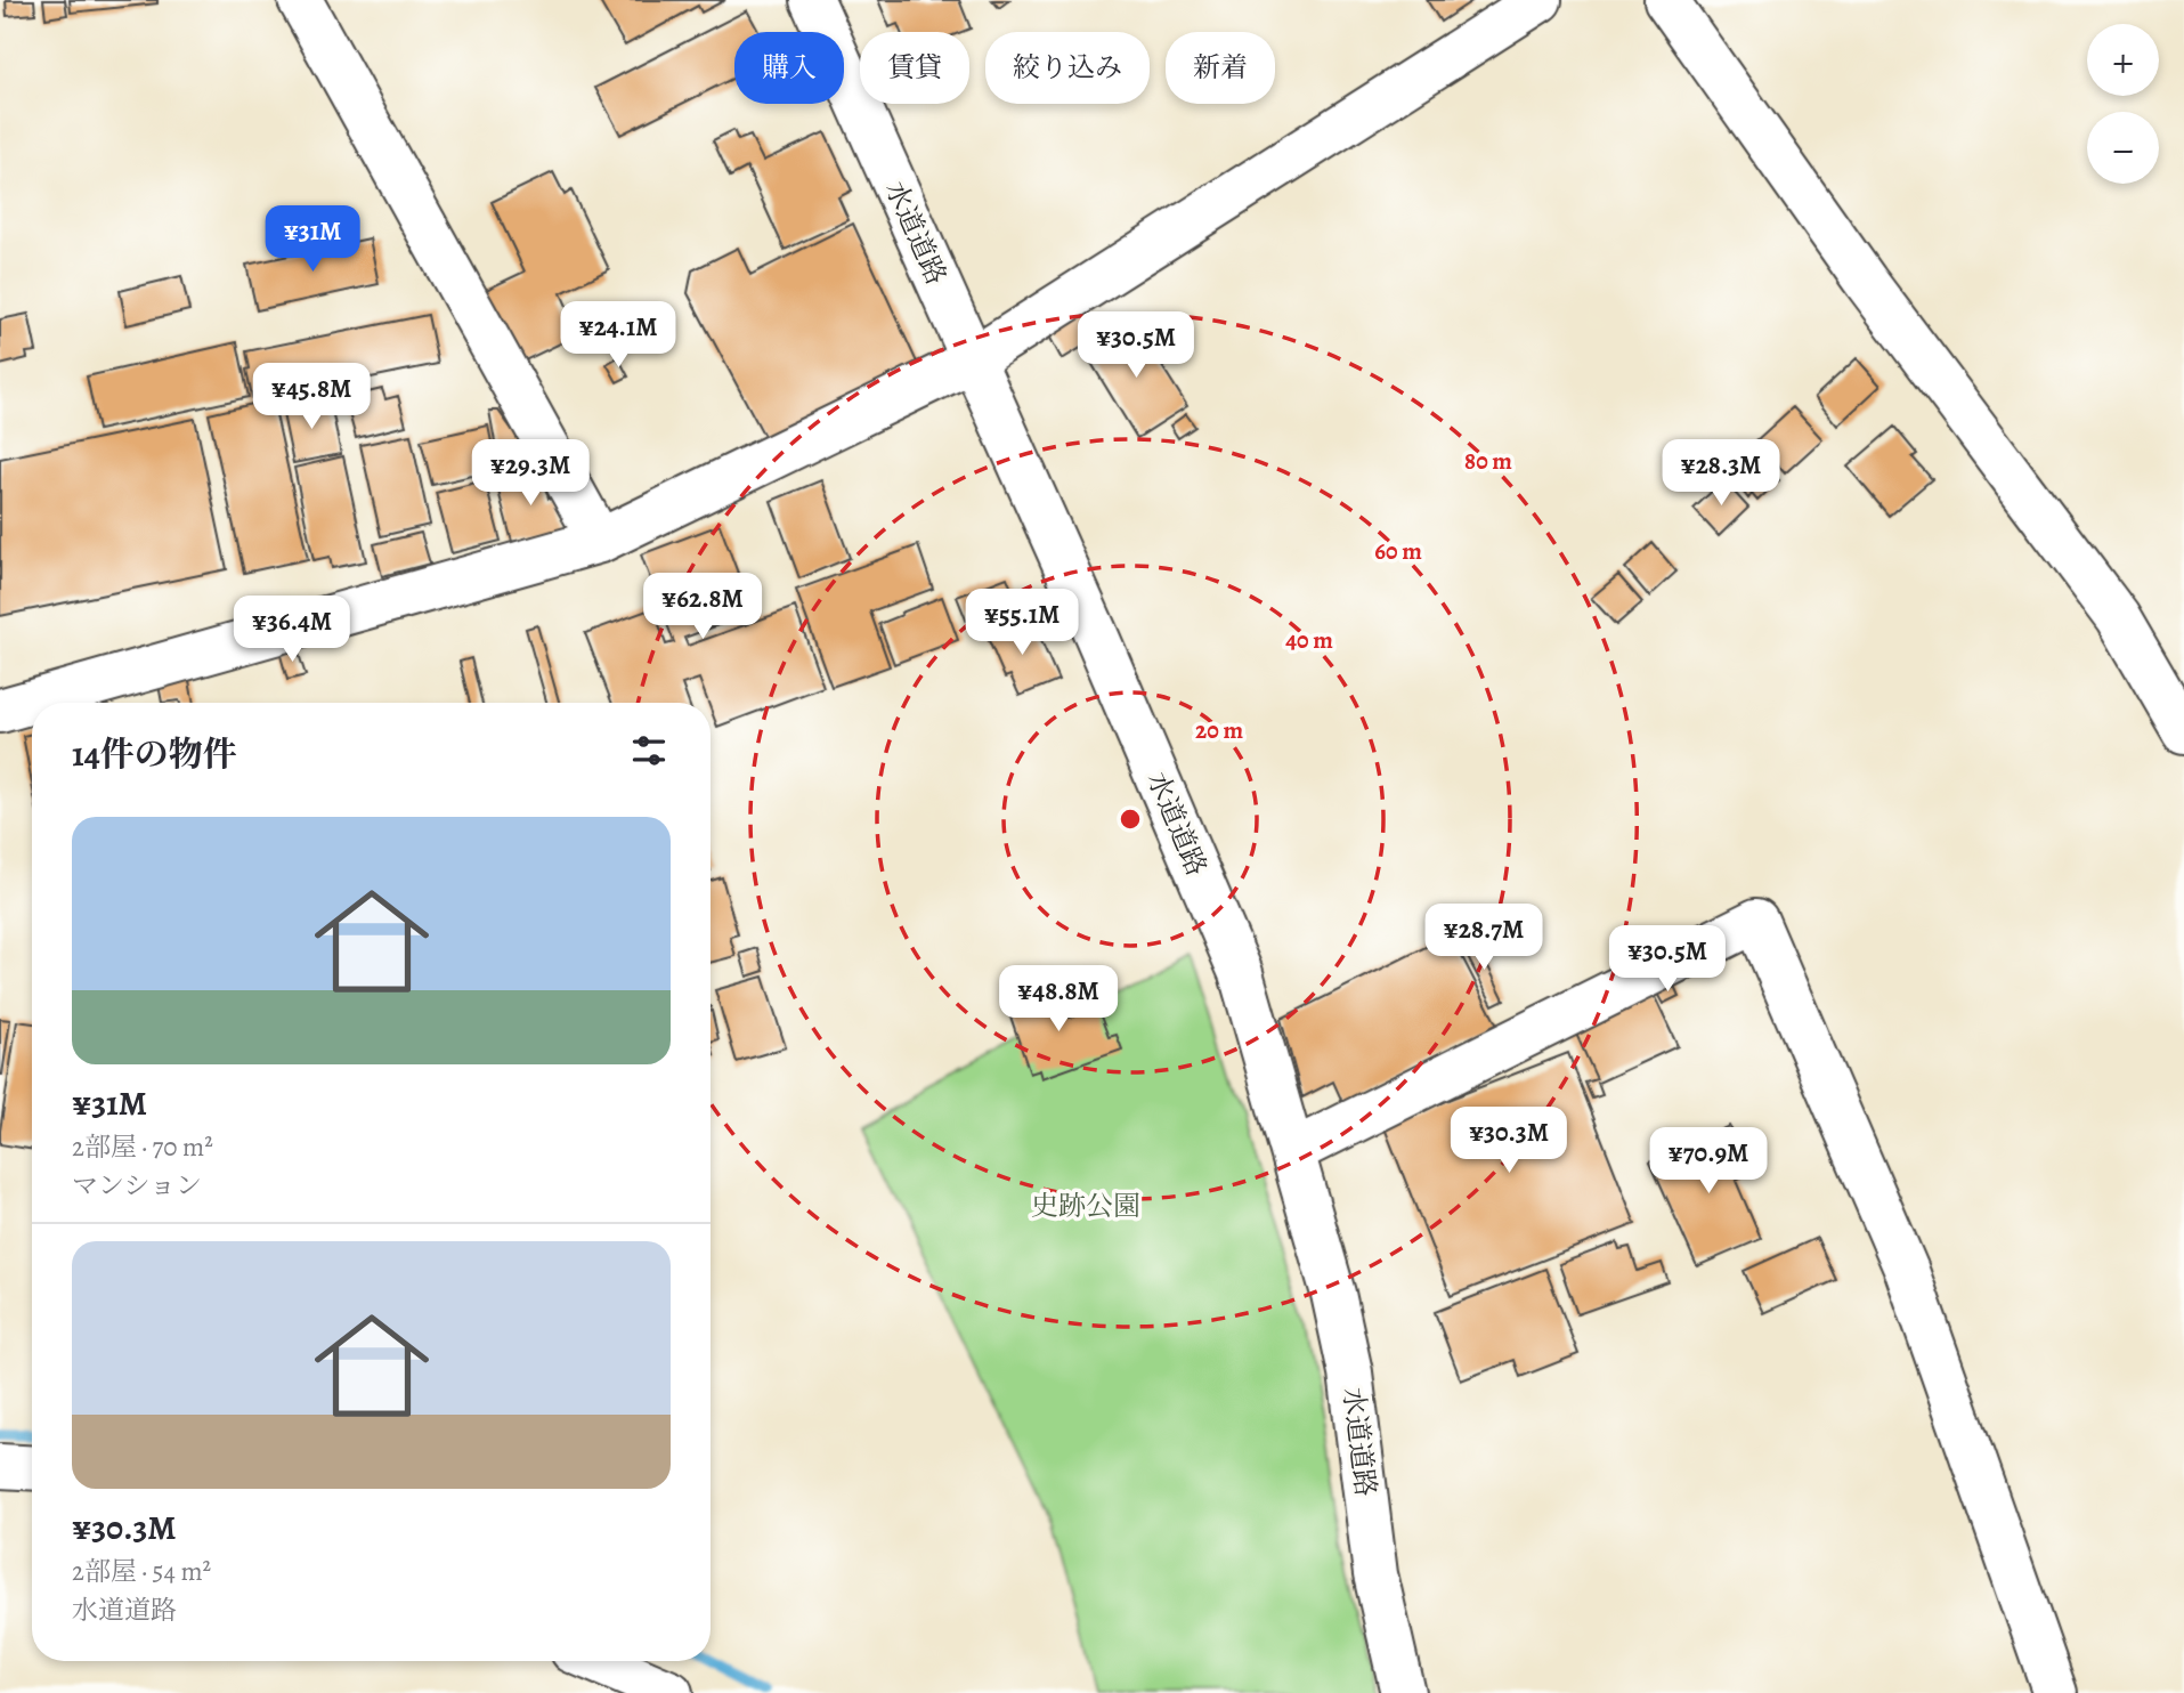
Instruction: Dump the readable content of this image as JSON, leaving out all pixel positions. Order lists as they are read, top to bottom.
{
  "streets": {
    "street": ["水道道路"]
  },
  "parks": ["史跡公園"],
  "page": {
    "map_buttons": ["+", "−"],
    "chip": [
      "購入",
      "賃貸",
      "絞り込み",
      "新着"
    ],
    "price": [
      "¥31M",
      "¥24.1M",
      "¥30.5M",
      "¥45.8M",
      "¥29.3M",
      "¥28.3M",
      "¥62.8M",
      "¥55.1M",
      "¥36.4M",
      "¥28.7M",
      "¥30.5M",
      "¥48.8M",
      "¥30.3M",
      "¥70.9M"
    ],
    "heading": "14件の物件",
    "list": [
      {
        "name": "¥31M",
        "note": "2部屋 · 70 m² · マンション"
      },
      {
        "name": "¥30.3M",
        "note": "2部屋 · 54 m² · 水道道路"
      }
    ]
  },
  "rings": [
    "80 m",
    "60 m",
    "40 m",
    "20 m"
  ]
}
